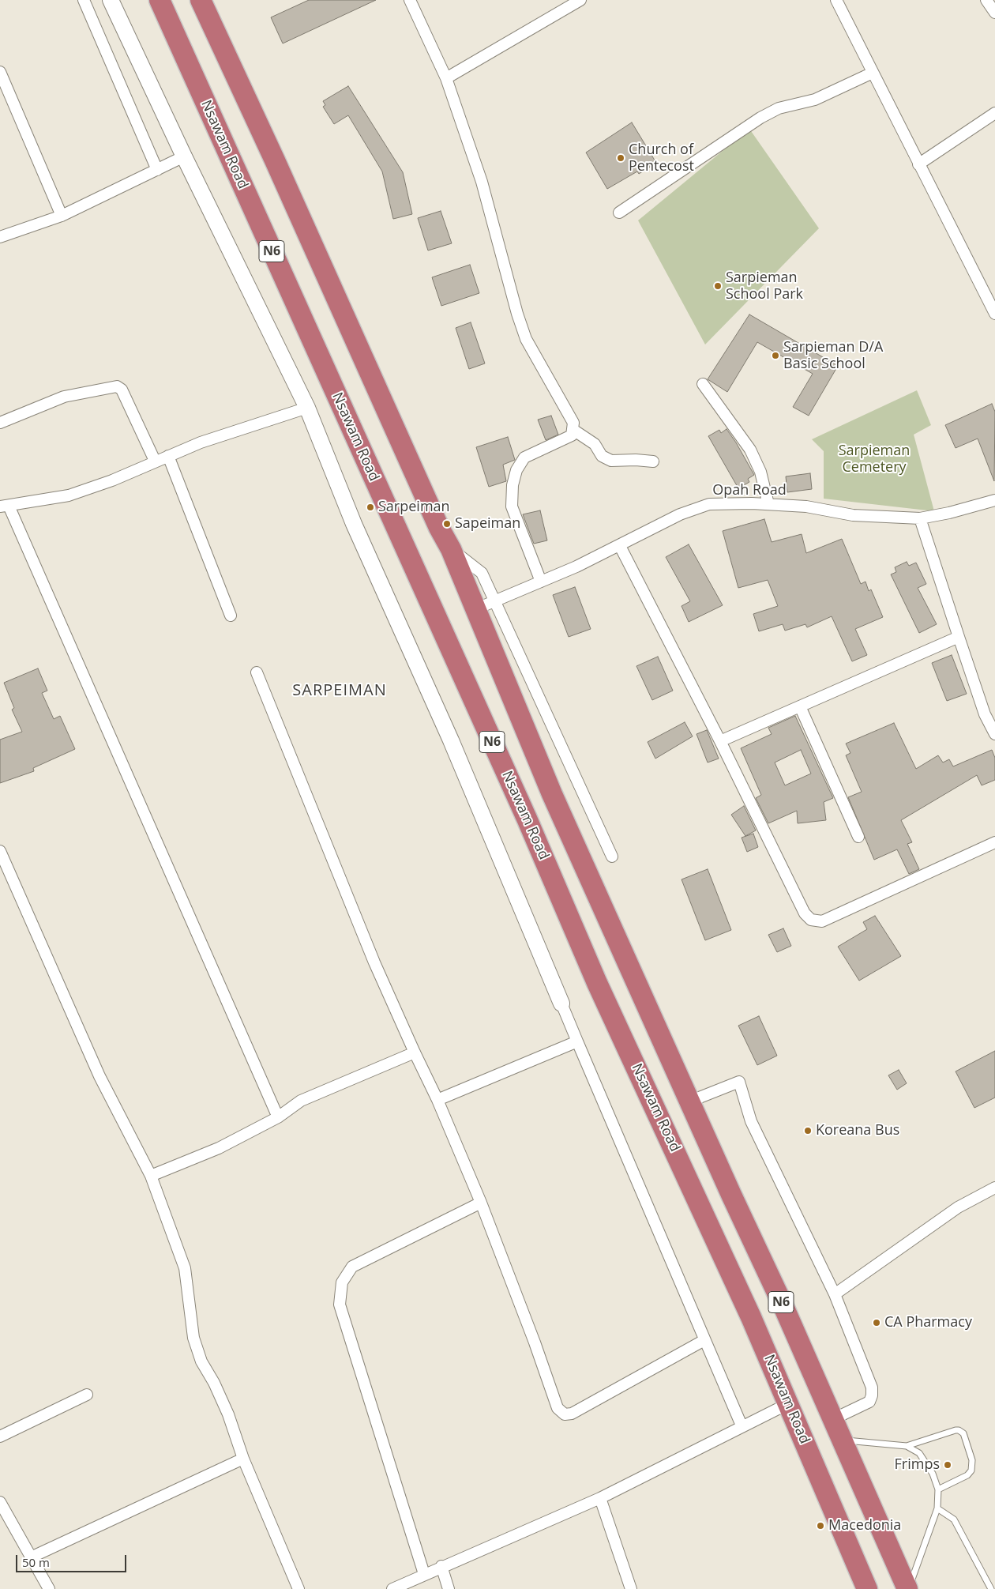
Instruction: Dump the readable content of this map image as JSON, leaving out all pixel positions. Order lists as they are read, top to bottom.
{
  "streets": {
    "highway": ["Nsawam Road", "N6"],
    "street": ["Opah Road"]
  },
  "crossings": [
    ["N6", "Opah Road"]
  ],
  "districts": ["SARPEIMAN"],
  "parks": ["Sarpieman Cemetery"],
  "places": [
    "Church of Pentecost",
    "Sarpieman School Park",
    "Sarpieman D/A Basic School",
    "Sarpeiman",
    "Sapeiman",
    "Koreana Bus",
    "CA Pharmacy",
    "Frimps",
    "Macedonia"
  ],
  "scale_bar": "50 m"
}
